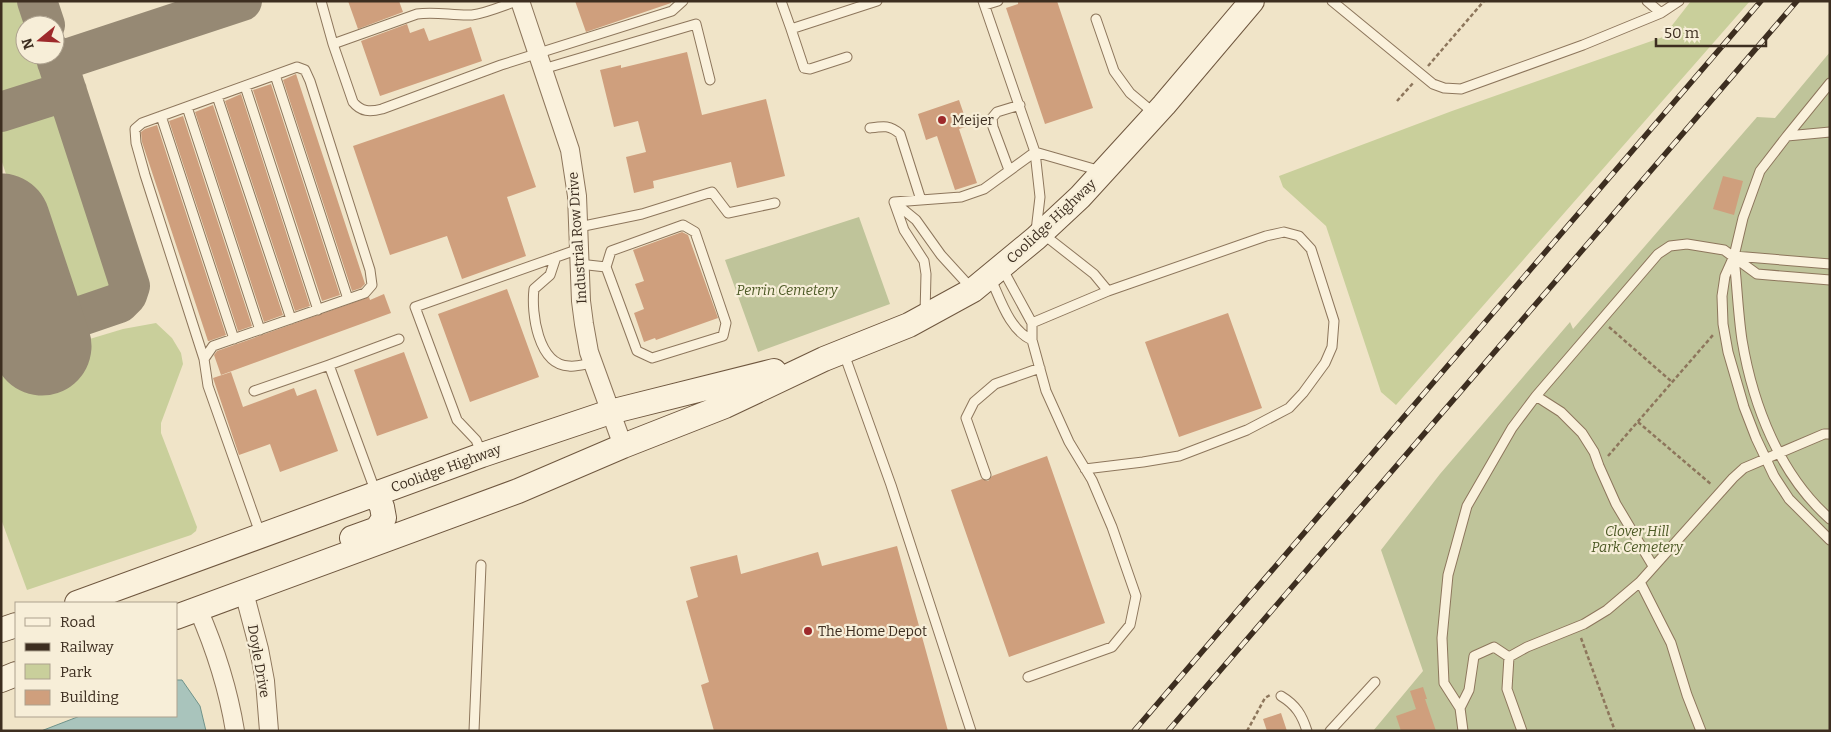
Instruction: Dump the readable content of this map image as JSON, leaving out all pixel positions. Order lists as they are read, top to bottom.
{
  "streets": {
    "main road": ["Coolidge Highway"],
    "street": ["Industrial Row Drive", "Doyle Drive"]
  },
  "crossings": [
    ["Coolidge Highway", "Industrial Row Drive"],
    ["Coolidge Highway", "Doyle Drive"]
  ],
  "parks": ["Perrin Cemetery", "Clover Hill Park Cemetery"],
  "places": ["Meijer", "The Home Depot"],
  "legend": [
    "Road",
    "Railway",
    "Park",
    "Building"
  ],
  "scale_bar": "50 m",
  "north": "left"
}
